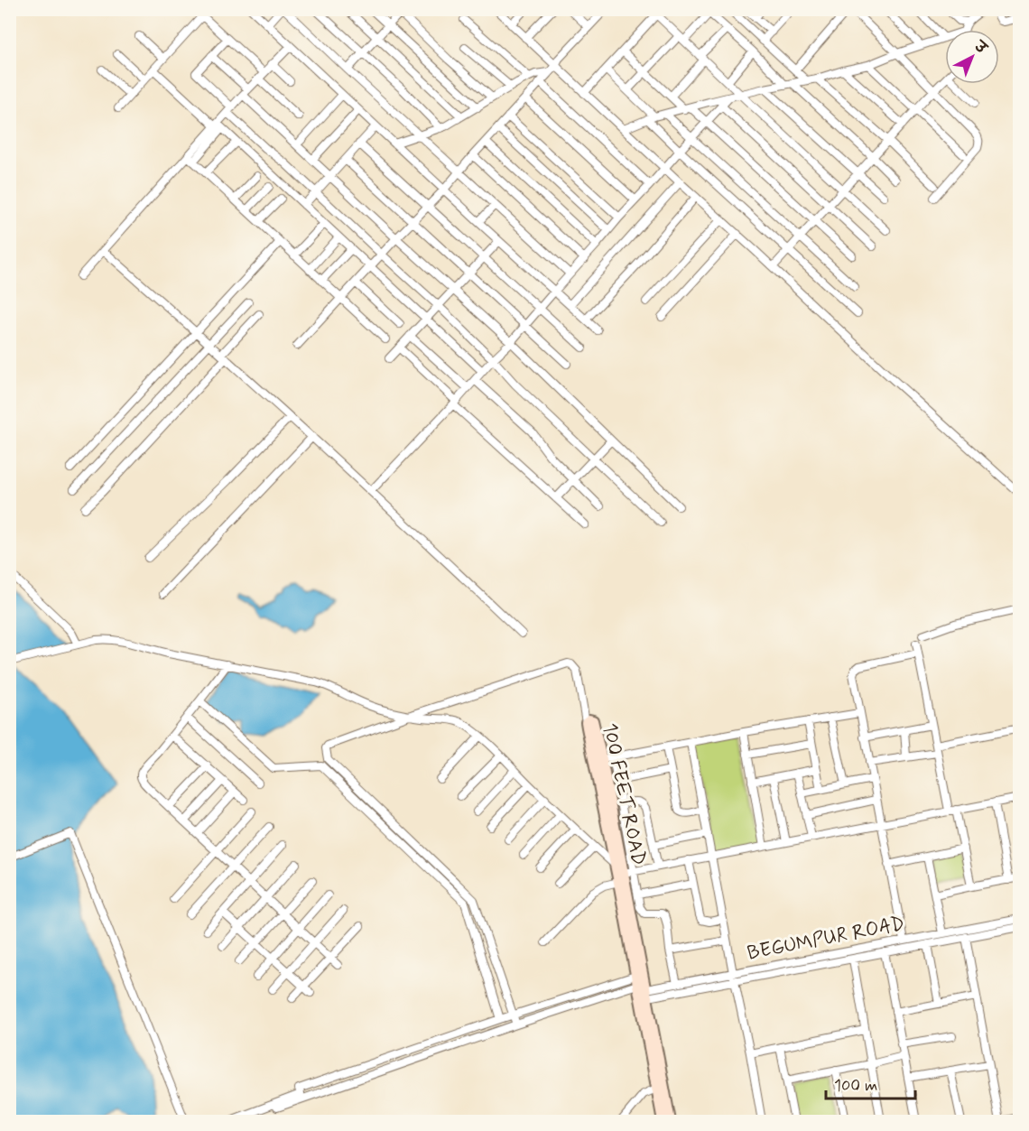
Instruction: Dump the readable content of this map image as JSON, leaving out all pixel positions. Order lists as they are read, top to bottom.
{
  "streets": {
    "street": ["100 FEET ROAD", "BEGUMPUR ROAD"]
  },
  "crossings": [
    ["100 FEET ROAD", "BEGUMPUR ROAD"]
  ],
  "scale_bar": "100 m",
  "north": "top right"
}
